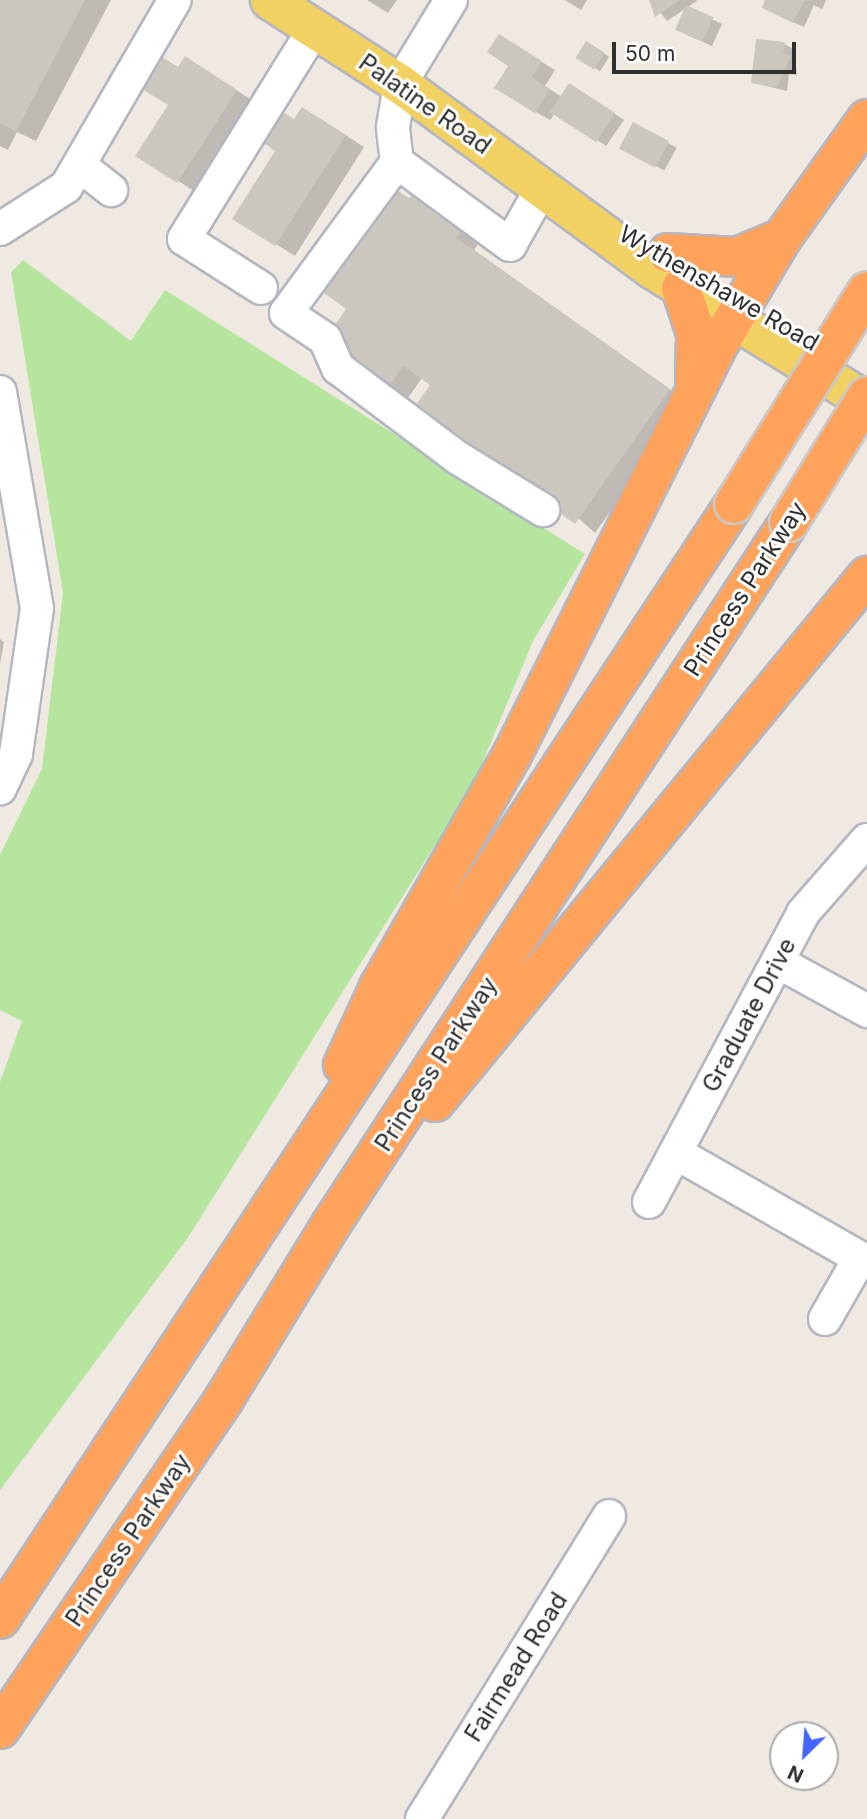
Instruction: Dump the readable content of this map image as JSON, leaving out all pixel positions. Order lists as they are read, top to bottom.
{
  "streets": {
    "highway": ["Princess Parkway"],
    "main road": ["Palatine Road", "Wythenshawe Road"],
    "street": ["Graduate Drive", "Fairmead Road"]
  },
  "crossings": [
    ["Palatine Road", "Wythenshawe Road"]
  ],
  "scale_bar": "50 m",
  "north": "bottom left"
}
